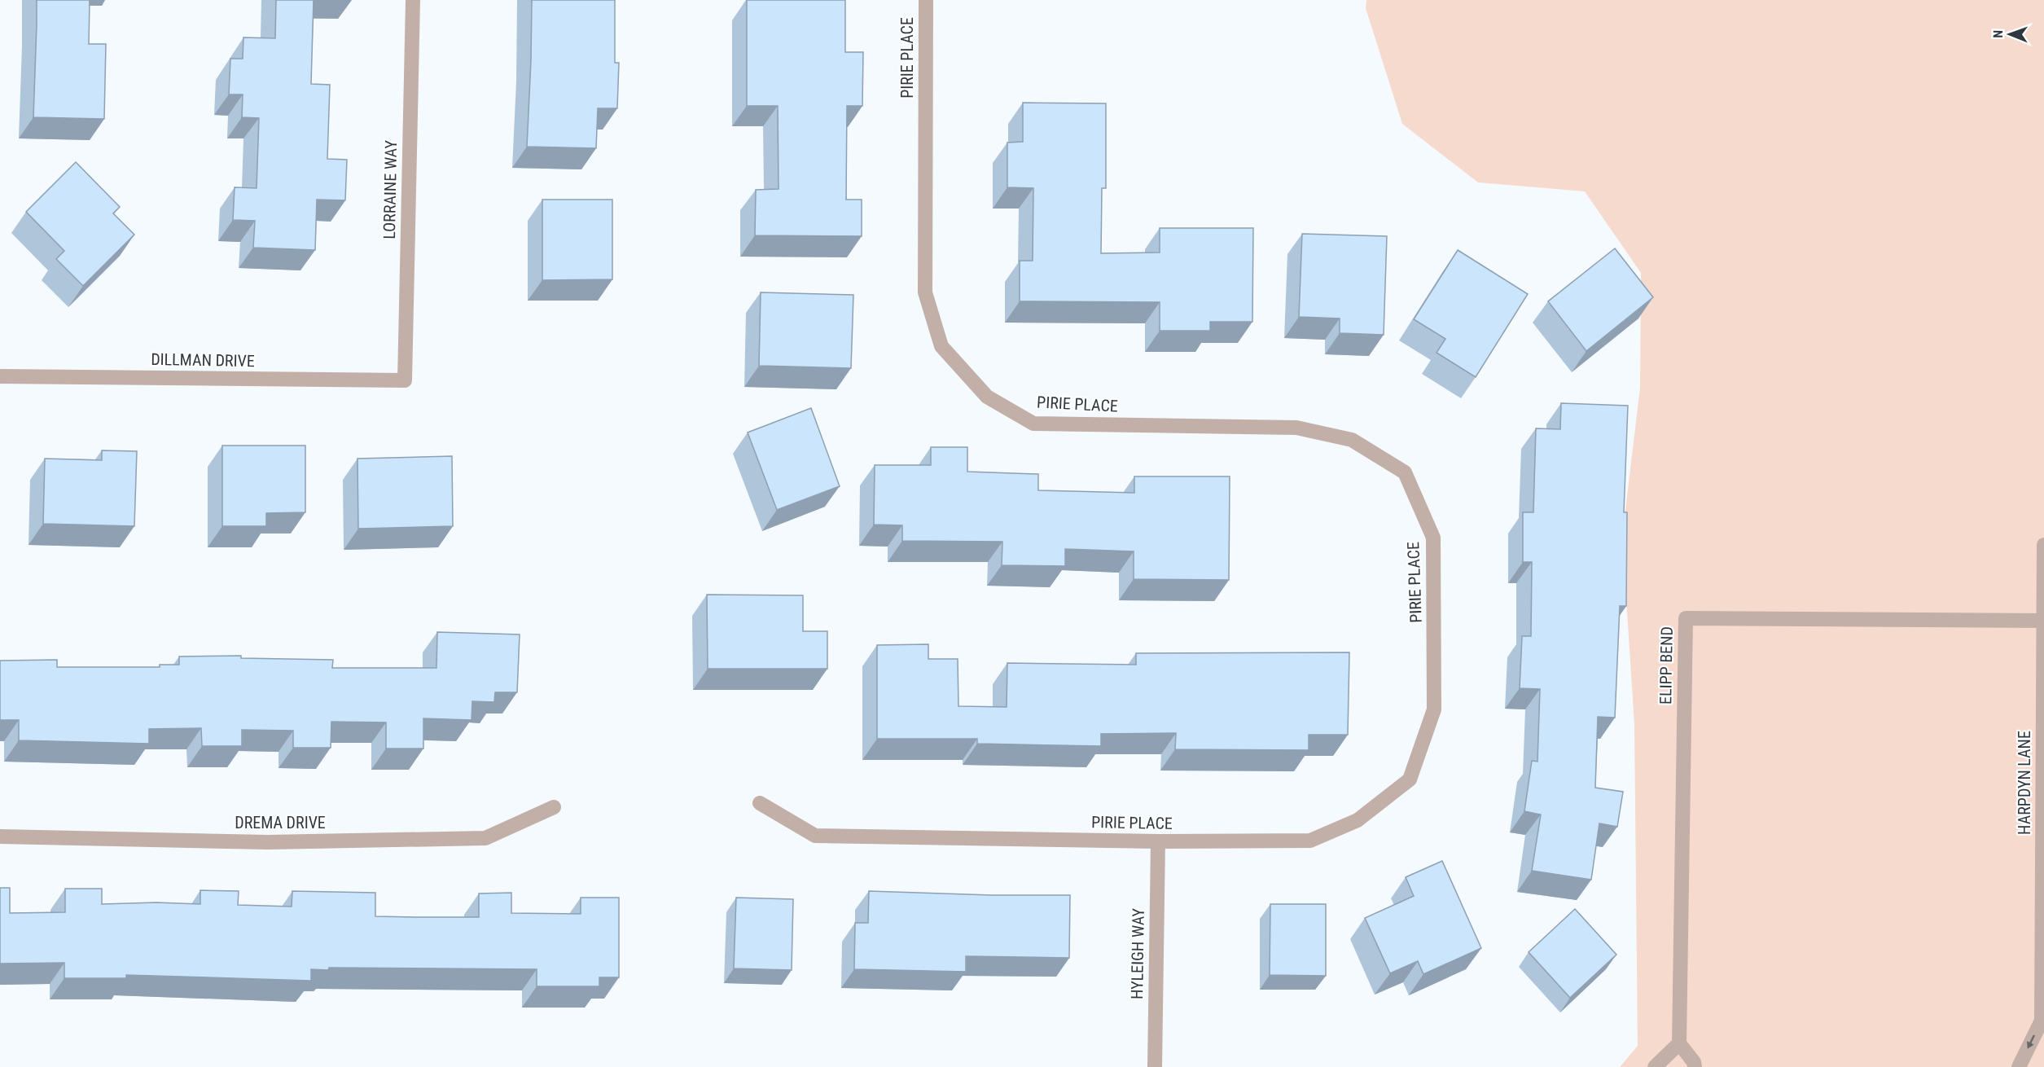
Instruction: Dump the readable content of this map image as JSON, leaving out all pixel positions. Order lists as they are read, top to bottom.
{
  "streets": {
    "street": [
      "PIRIE PLACE",
      "LORRAINE WAY",
      "DILLMAN DRIVE",
      "ELIPP BEND",
      "HARPDYN LANE",
      "DREMA DRIVE",
      "HYLEIGH WAY"
    ]
  },
  "crossings": [
    ["PIRIE PLACE", "HYLEIGH WAY"],
    ["LORRAINE WAY", "DILLMAN DRIVE"],
    ["ELIPP BEND", "HARPDYN LANE"]
  ],
  "north": "left"
}
